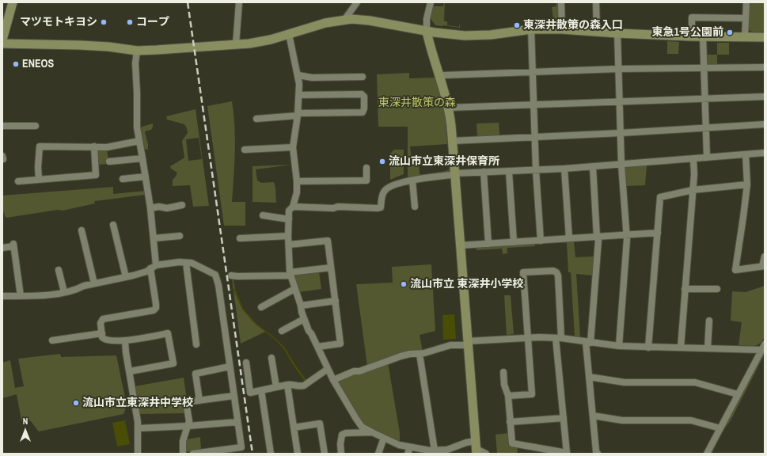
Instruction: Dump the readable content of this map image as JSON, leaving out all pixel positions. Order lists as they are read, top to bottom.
{
  "parks": ["東深井散策の森"],
  "places": [
    "マツモトキヨシ",
    "コープ",
    "東深井散策の森入口",
    "東急1号公園前",
    "ENEOS",
    "流山市立東深井保育所",
    "流山市立 東深井小学校",
    "流山市立東深井中学校"
  ],
  "north": "top"
}
